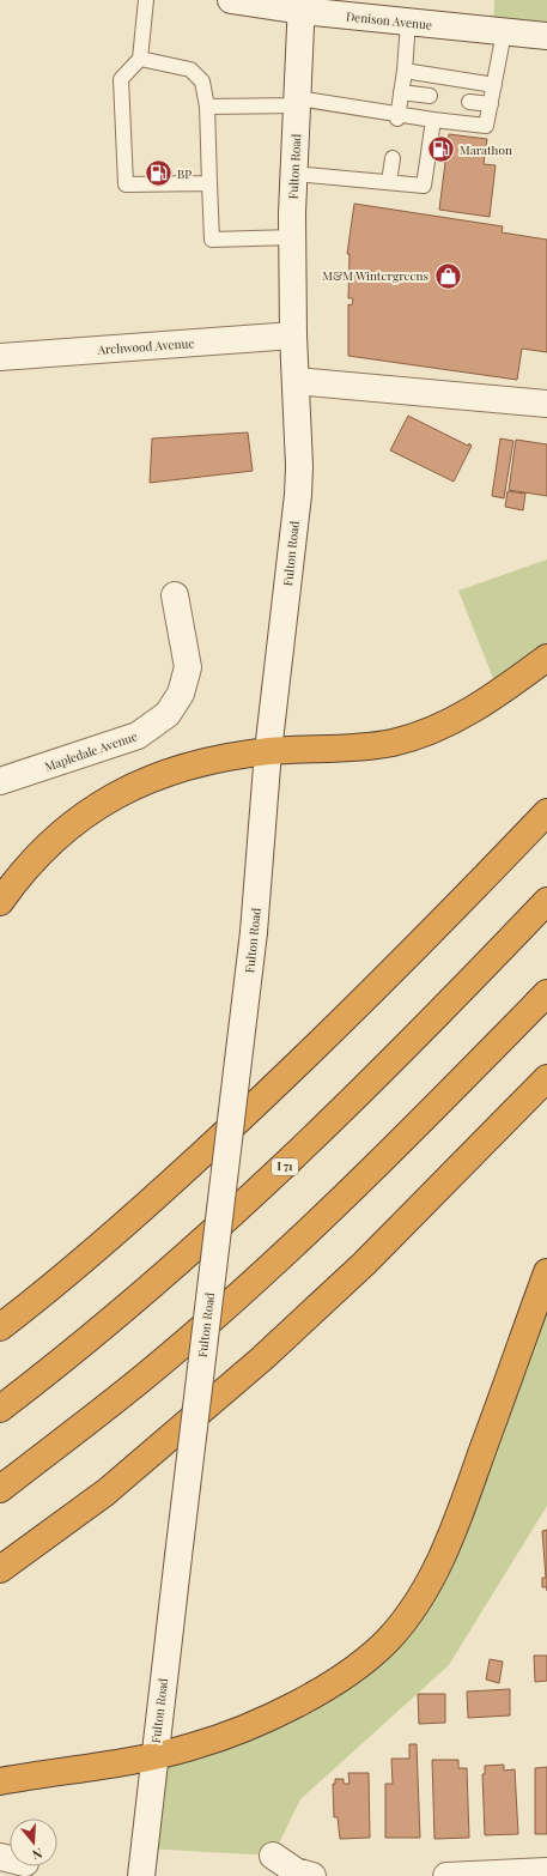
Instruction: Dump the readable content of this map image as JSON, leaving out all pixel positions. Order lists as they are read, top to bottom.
{
  "streets": {
    "highway": ["I 71"],
    "main road": [
      "Denison Avenue",
      "Fulton Road",
      "Archwood Avenue",
      "Mapledale Avenue"
    ]
  },
  "crossings": [
    ["Denison Avenue", "Fulton Road"],
    ["Fulton Road", "Archwood Avenue"]
  ],
  "places": {
    "fuel station": ["Marathon", "BP"],
    "shop": ["M&M Wintergreens"]
  },
  "north": "bottom"
}
